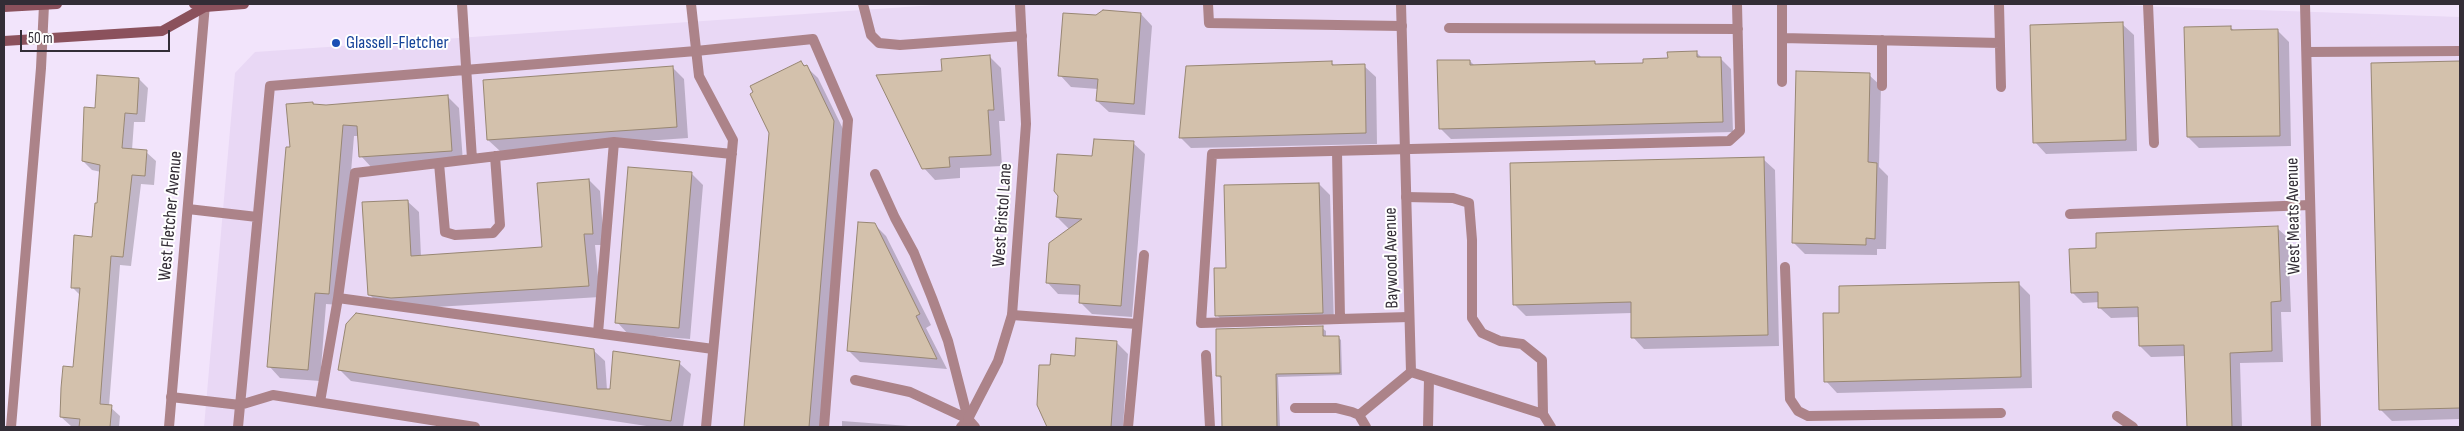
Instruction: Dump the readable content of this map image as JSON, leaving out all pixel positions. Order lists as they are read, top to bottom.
{
  "streets": {
    "street": [
      "West Bristol Lane",
      "West Fletcher Avenue",
      "West Meats Avenue",
      "Baywood Avenue"
    ]
  },
  "places": ["Glassell-Fletcher"],
  "scale_bar": "50 m"
}
